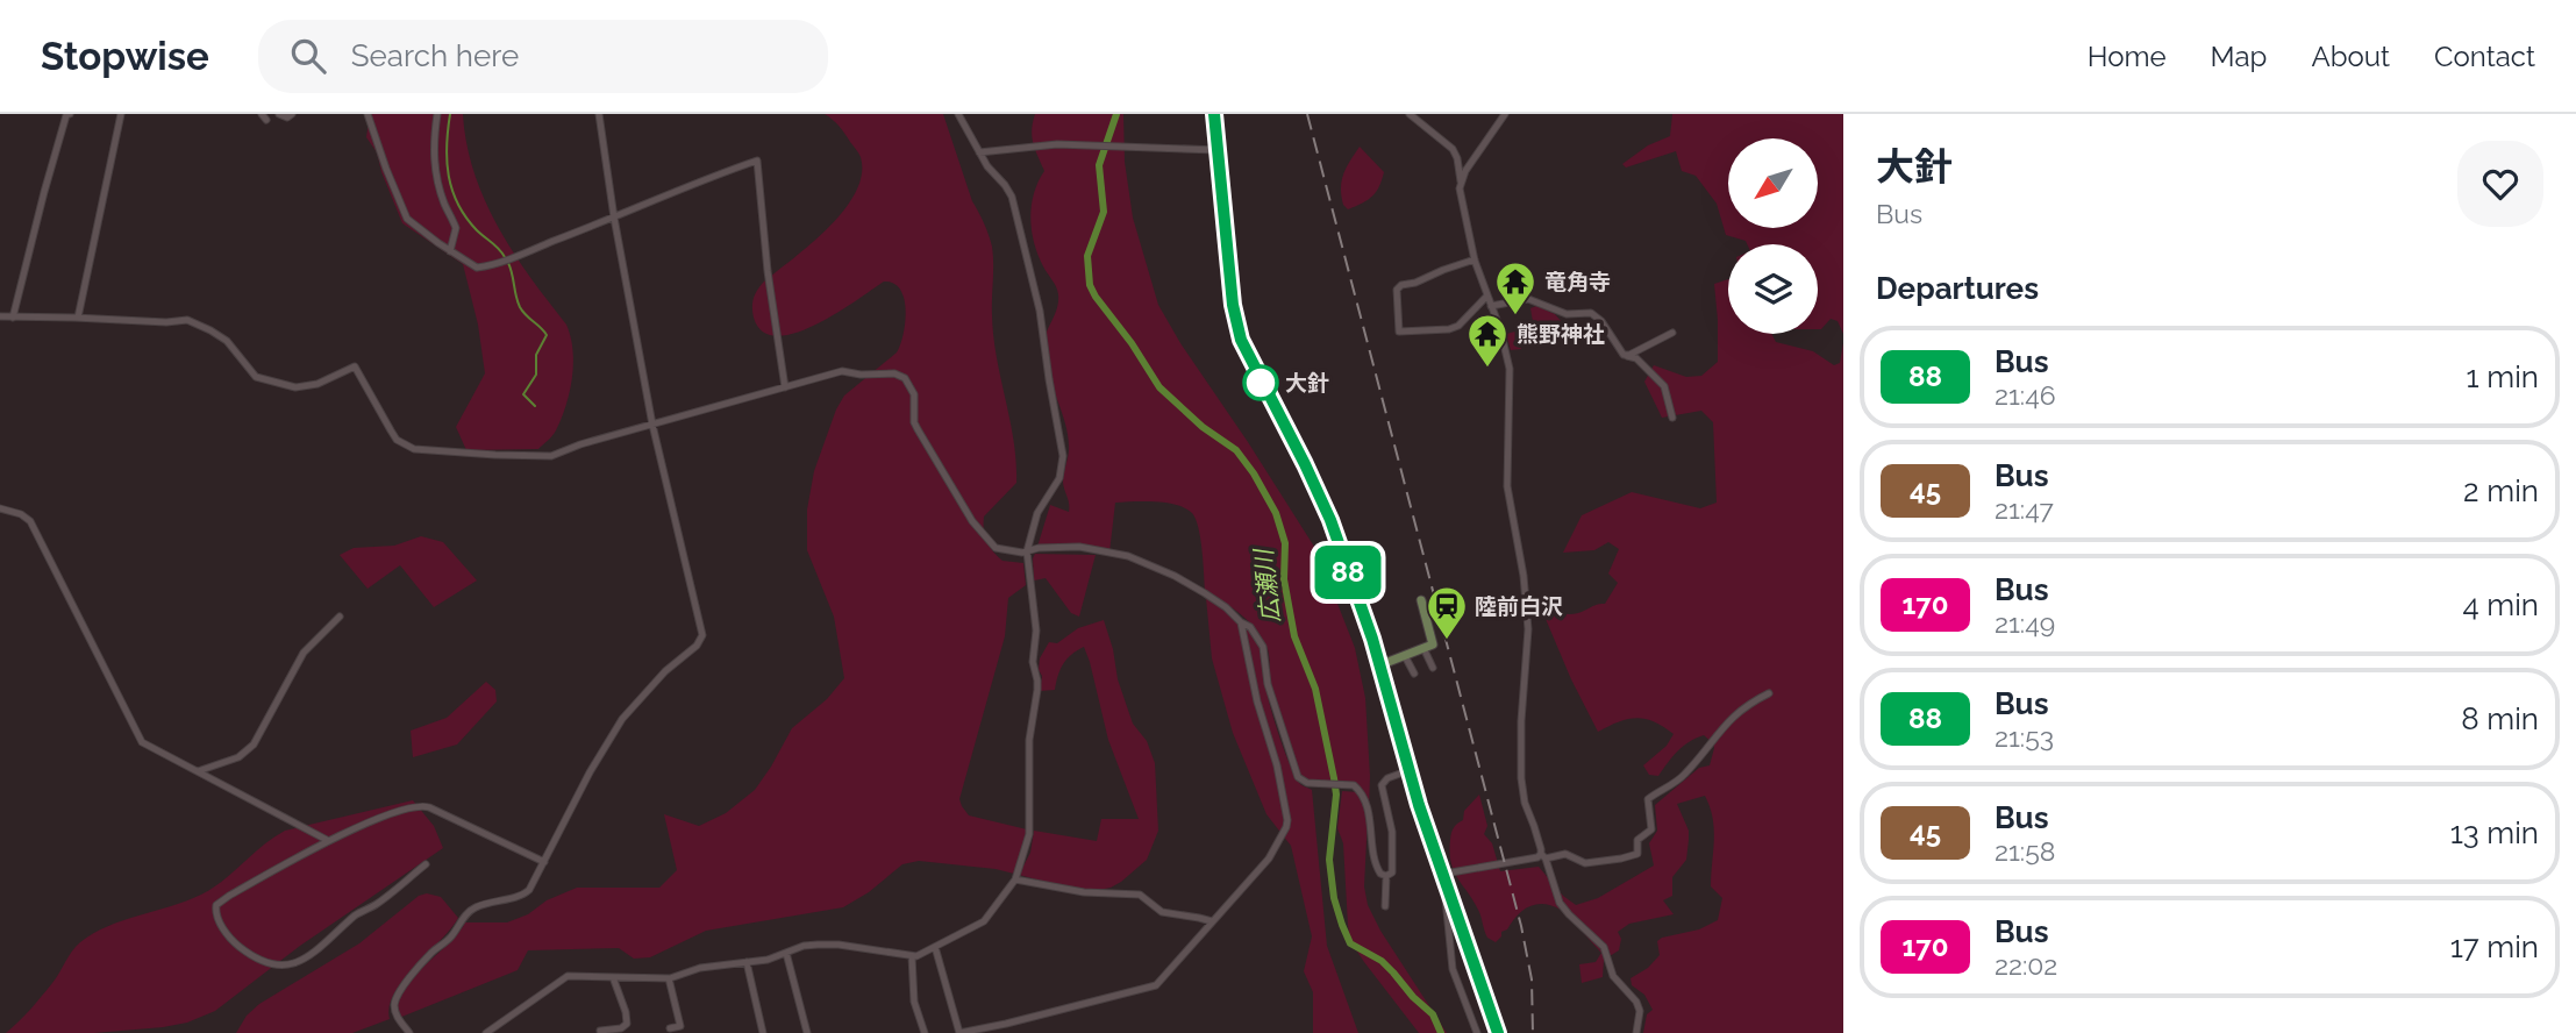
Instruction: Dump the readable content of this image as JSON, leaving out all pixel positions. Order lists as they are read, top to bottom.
{
  "water": ["広瀬川"],
  "places": {
    "temple": ["竜角寺", "熊野神社"],
    "other": ["大針"],
    "station": ["陸前白沢"]
  },
  "lines": ["bus line 88"],
  "north": "bottom left",
  "page": {
    "header": "Stopwise",
    "search": "Search here",
    "nav": [
      "Home",
      "Map",
      "About",
      "Contact"
    ],
    "on_map": "88",
    "heading": [
      ["大針", "Bus"],
      "Departures"
    ],
    "list": [
      {
        "mark": "88",
        "name": "Bus",
        "note": "21:46",
        "value": "1 min"
      },
      {
        "mark": "45",
        "name": "Bus",
        "note": "21:47",
        "value": "2 min"
      },
      {
        "mark": "170",
        "name": "Bus",
        "note": "21:49",
        "value": "4 min"
      },
      {
        "mark": "88",
        "name": "Bus",
        "note": "21:53",
        "value": "8 min"
      },
      {
        "mark": "45",
        "name": "Bus",
        "note": "21:58",
        "value": "13 min"
      },
      {
        "mark": "170",
        "name": "Bus",
        "note": "22:02",
        "value": "17 min"
      }
    ]
  }
}
